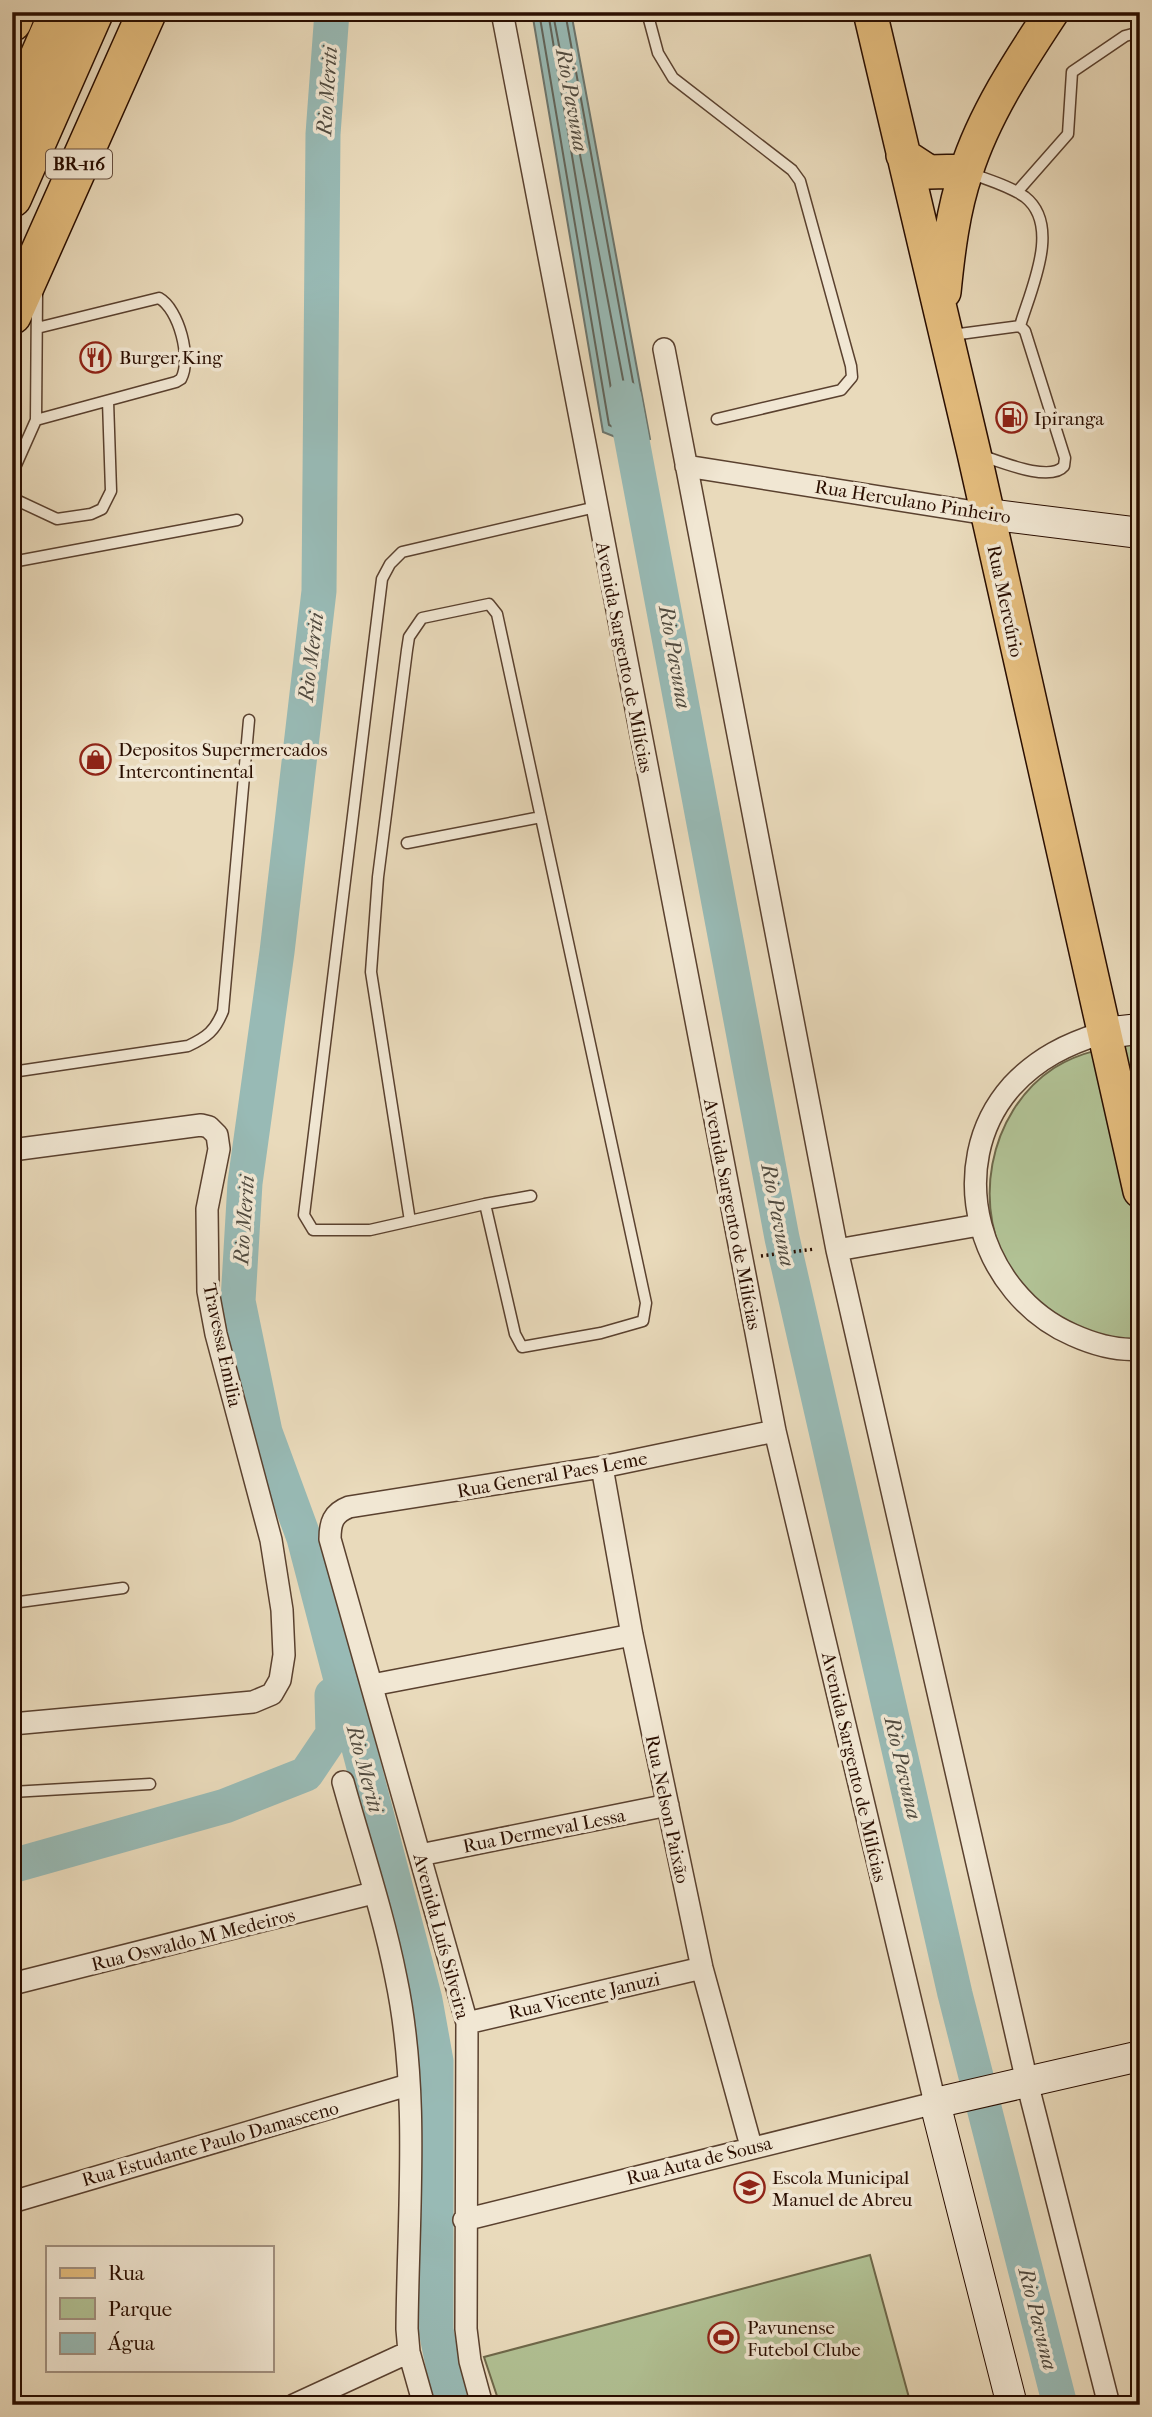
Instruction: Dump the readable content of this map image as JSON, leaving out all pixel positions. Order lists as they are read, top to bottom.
{
  "streets": {
    "highway": ["BR-116"],
    "main road": ["Rua Mercúrio"],
    "street": [
      "Rua Herculano Pinheiro",
      "Avenida Sargento de Milícias",
      "Travessa Emilia",
      "Rua General Paes Leme",
      "Rua Nelson Paixão",
      "Rua Dermeval Lessa",
      "Avenida Luís Silveira",
      "Rua Oswaldo M Medeiros",
      "Rua Vicente Januzi",
      "Rua Estudante Paulo Damasceno",
      "Rua Auta de Sousa"
    ]
  },
  "crossings": [
    ["Rua Herculano Pinheiro", "Rua Mercúrio"],
    ["Avenida Sargento de Milícias", "Rua General Paes Leme"],
    ["Avenida Sargento de Milícias", "Rua Auta de Sousa"],
    ["Rua General Paes Leme", "Rua Nelson Paixão"],
    ["Rua General Paes Leme", "Avenida Luís Silveira"],
    ["Rua Nelson Paixão", "Rua Dermeval Lessa"],
    ["Rua Nelson Paixão", "Rua Vicente Januzi"],
    ["Rua Nelson Paixão", "Rua Auta de Sousa"],
    ["Rua Dermeval Lessa", "Avenida Luís Silveira"],
    ["Avenida Luís Silveira", "Rua Vicente Januzi"],
    ["Avenida Luís Silveira", "Rua Auta de Sousa"]
  ],
  "water": ["Rio Meriti", "Rio Pavuna"],
  "places": {
    "restaurant": ["Burger King"],
    "fuel station": ["Ipiranga"],
    "shop": ["Depositos Supermercados Intercontinental"],
    "school or university": ["Escola Municipal Manuel de Abreu"],
    "sports": ["Pavunense Futebol Clube"]
  },
  "legend": ["Rua", "Parque", "Água"]
}
